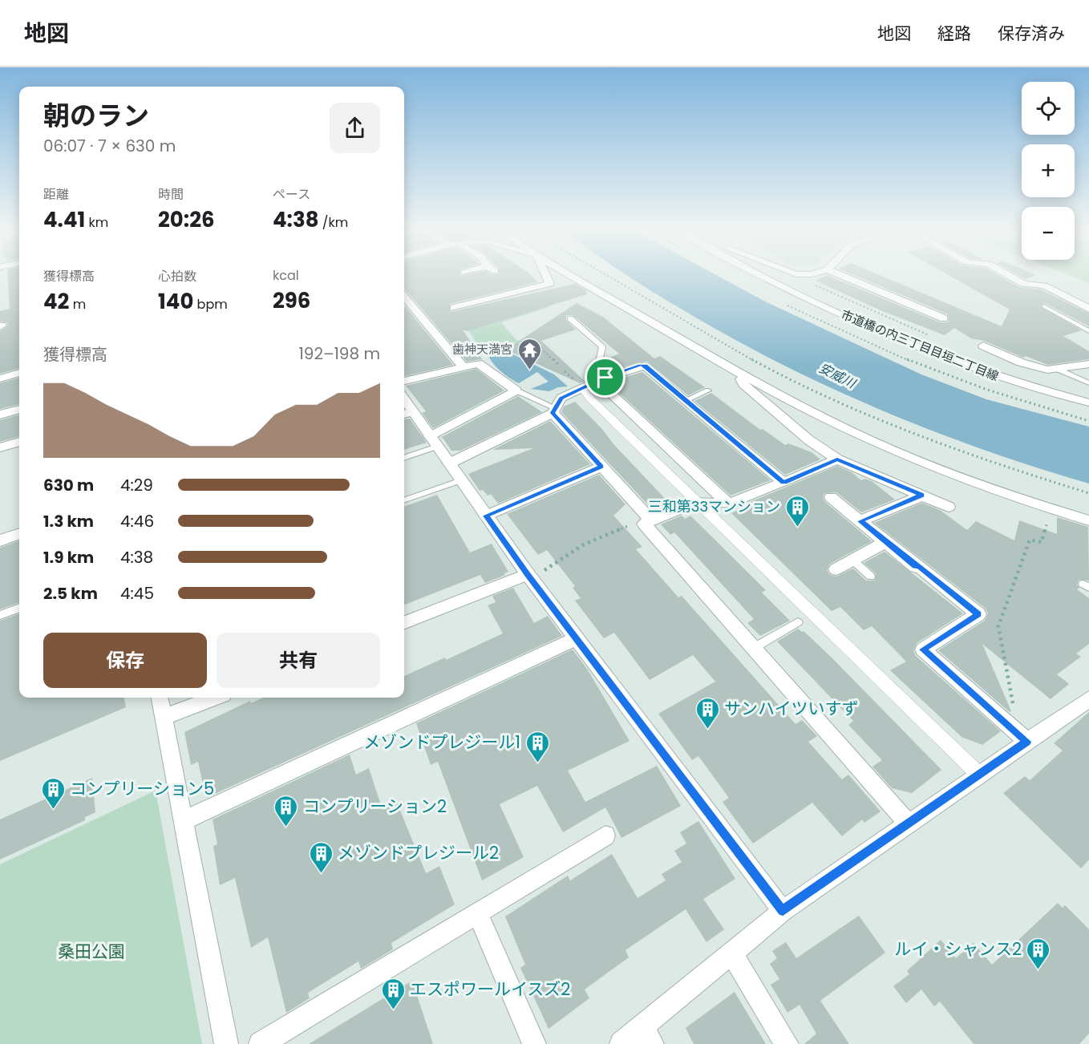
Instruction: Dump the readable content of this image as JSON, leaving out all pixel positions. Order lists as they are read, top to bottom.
{
  "streets": {
    "street": ["市道橋の内三丁目目垣二丁目線"]
  },
  "water": ["安威川"],
  "parks": ["桑田公園"],
  "places": {
    "temple": ["歯神天満宮"],
    "building": [
      "三和第33マンション",
      "サンハイツいすず",
      "メゾンドプレジール1",
      "コンプリーション5",
      "コンプリーション2",
      "メゾンドプレジール2",
      "ルイ・シャンス2",
      "エスポワールイスズ2"
    ]
  },
  "page": {
    "header": "地図",
    "nav": ["地図", "経路", "保存済み"],
    "map_buttons": ["+", "−"],
    "heading": ["朝のラン", "06:07 · 7 × 630 m"],
    "stats": [
      ["距離", "4.41 km"],
      ["時間", "20:26"],
      ["ペース", "4:38 /km"],
      ["獲得標高", "42 m"],
      ["心拍数", "140 bpm"],
      ["kcal", "296"]
    ],
    "chart": ["獲得標高", "192–198 m"],
    "list": [
      {
        "name": "630 m",
        "note": "4:29"
      },
      {
        "name": "1.3 km",
        "note": "4:46"
      },
      {
        "name": "1.9 km",
        "note": "4:38"
      },
      {
        "name": "2.5 km",
        "note": "4:45"
      }
    ],
    "buttons": ["保存", "共有"]
  }
}
